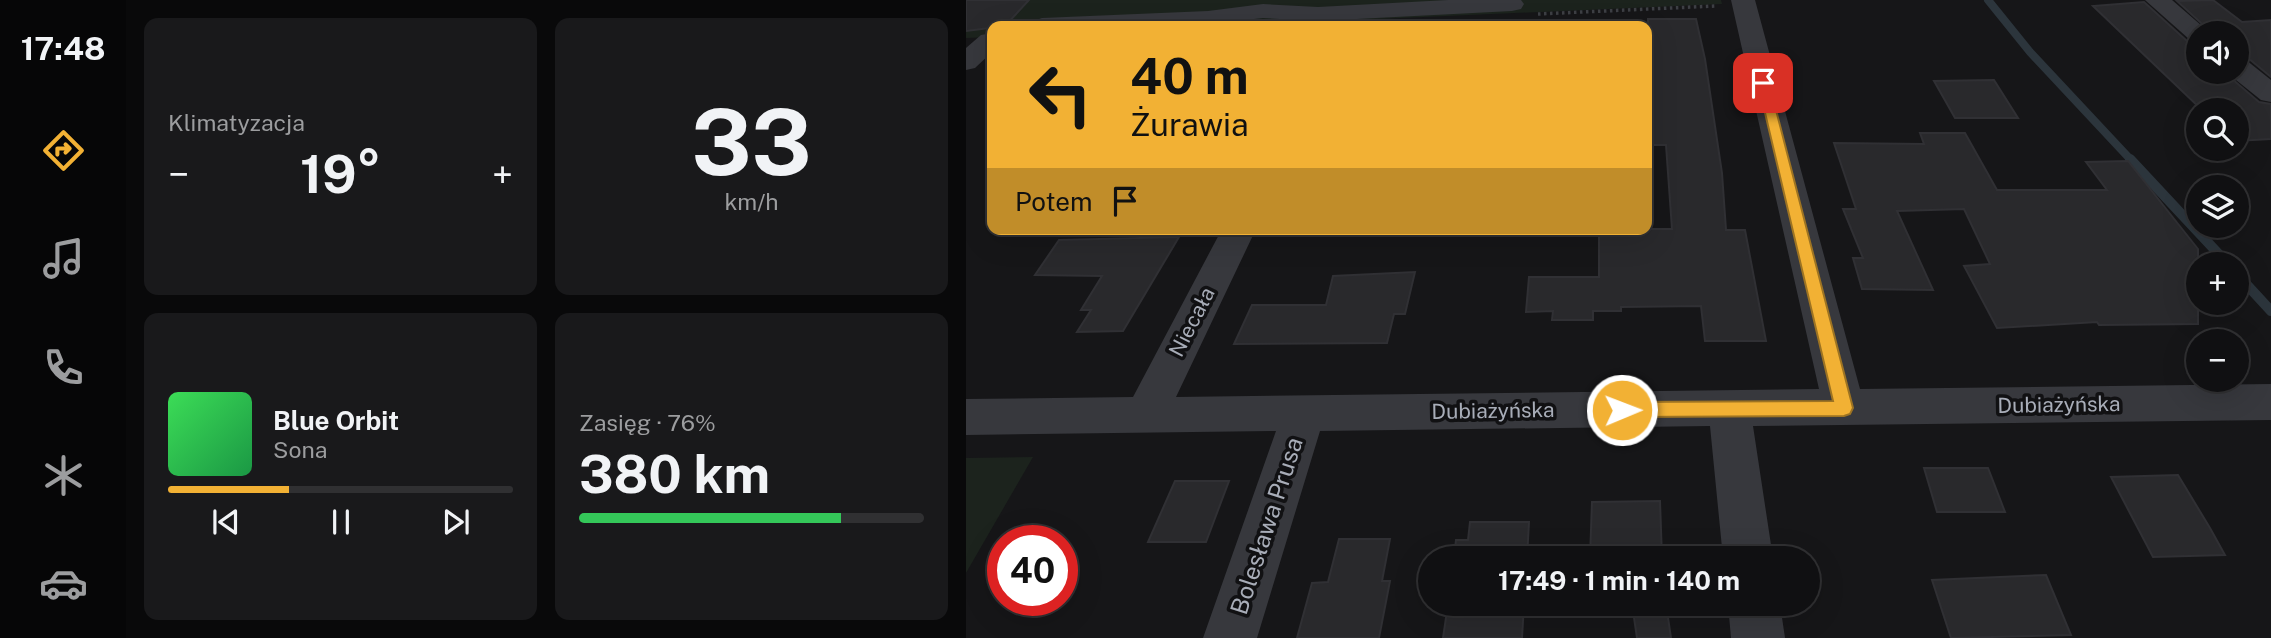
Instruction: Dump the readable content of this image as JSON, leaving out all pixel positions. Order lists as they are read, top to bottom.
{
  "streets": {
    "street": ["Niecała", "Dubiażyńska", "Bolesława Prusa"]
  },
  "crossings": [
    ["Niecała", "Dubiażyńska"],
    ["Dubiażyńska", "Bolesława Prusa"]
  ],
  "page": {
    "tabs": "17:48",
    "tile": [
      "Klimatyzacja",
      ["33", "km/h"],
      ["Zasięg · 76%", "380 km"]
    ],
    "map_buttons": ["+", "−"],
    "turn": ["40 m", "Żurawia"],
    "heat": ["−", "19°", "+"],
    "then": "Potem",
    "song": ["Blue Orbit", "Sona"],
    "limit": "40",
    "trip": "17:49 · 1 min · 140 m"
  }
}
